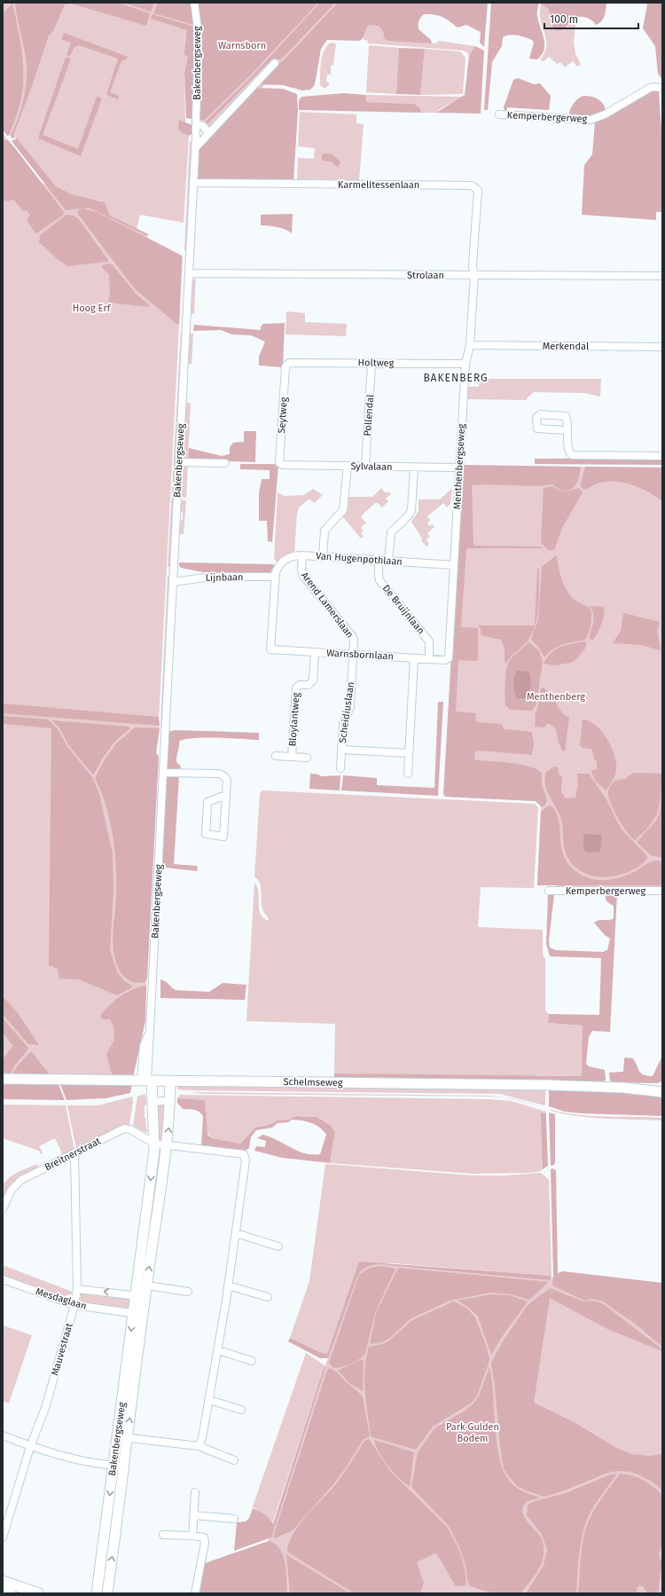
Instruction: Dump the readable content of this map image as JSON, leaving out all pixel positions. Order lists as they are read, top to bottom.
{
  "streets": {
    "street": [
      "Bakenbergseweg",
      "Kemperbergerweg",
      "Karmelitessenlaan",
      "Strolaan",
      "Merkendal",
      "Holtweg",
      "Seytweg",
      "Pollendal",
      "Sylvalaan",
      "Menthenbergseweg",
      "Van Hugenpothlaan",
      "Lijnbaan",
      "Arend Lamerslaan",
      "De Bruijnlaan",
      "Warnsbornlaan",
      "Scheidiuslaan",
      "Bloylantweg",
      "Schelmseweg",
      "Breitnerstraat",
      "Mesdaglaan",
      "Mauvestraat"
    ]
  },
  "crossings": [
    ["Bakenbergseweg", "Karmelitessenlaan"],
    ["Bakenbergseweg", "Strolaan"],
    ["Bakenbergseweg", "Lijnbaan"],
    ["Bakenbergseweg", "Schelmseweg"],
    ["Bakenbergseweg", "Breitnerstraat"],
    ["Bakenbergseweg", "Mesdaglaan"],
    ["Karmelitessenlaan", "Strolaan"],
    ["Karmelitessenlaan", "Menthenbergseweg"],
    ["Strolaan", "Menthenbergseweg"],
    ["Merkendal", "Menthenbergseweg"],
    ["Holtweg", "Seytweg"],
    ["Holtweg", "Pollendal"],
    ["Holtweg", "Menthenbergseweg"],
    ["Seytweg", "Sylvalaan"],
    ["Pollendal", "Sylvalaan"],
    ["Sylvalaan", "Menthenbergseweg"],
    ["Menthenbergseweg", "Van Hugenpothlaan"],
    ["Menthenbergseweg", "Warnsbornlaan"],
    ["Van Hugenpothlaan", "Lijnbaan"],
    ["Van Hugenpothlaan", "Arend Lamerslaan"],
    ["Van Hugenpothlaan", "De Bruijnlaan"],
    ["Van Hugenpothlaan", "Warnsbornlaan"],
    ["Lijnbaan", "Warnsbornlaan"],
    ["Arend Lamerslaan", "Warnsbornlaan"],
    ["Arend Lamerslaan", "Scheidiuslaan"],
    ["De Bruijnlaan", "Warnsbornlaan"],
    ["Warnsbornlaan", "Scheidiuslaan"],
    ["Warnsbornlaan", "Bloylantweg"],
    ["Breitnerstraat", "Mauvestraat"],
    ["Mesdaglaan", "Mauvestraat"]
  ],
  "districts": ["BAKENBERG"],
  "parks": [
    "Warnsborn",
    "Hoog Erf",
    "Menthenberg",
    "Park Gulden Bodem"
  ],
  "scale_bar": "100 m"
}
